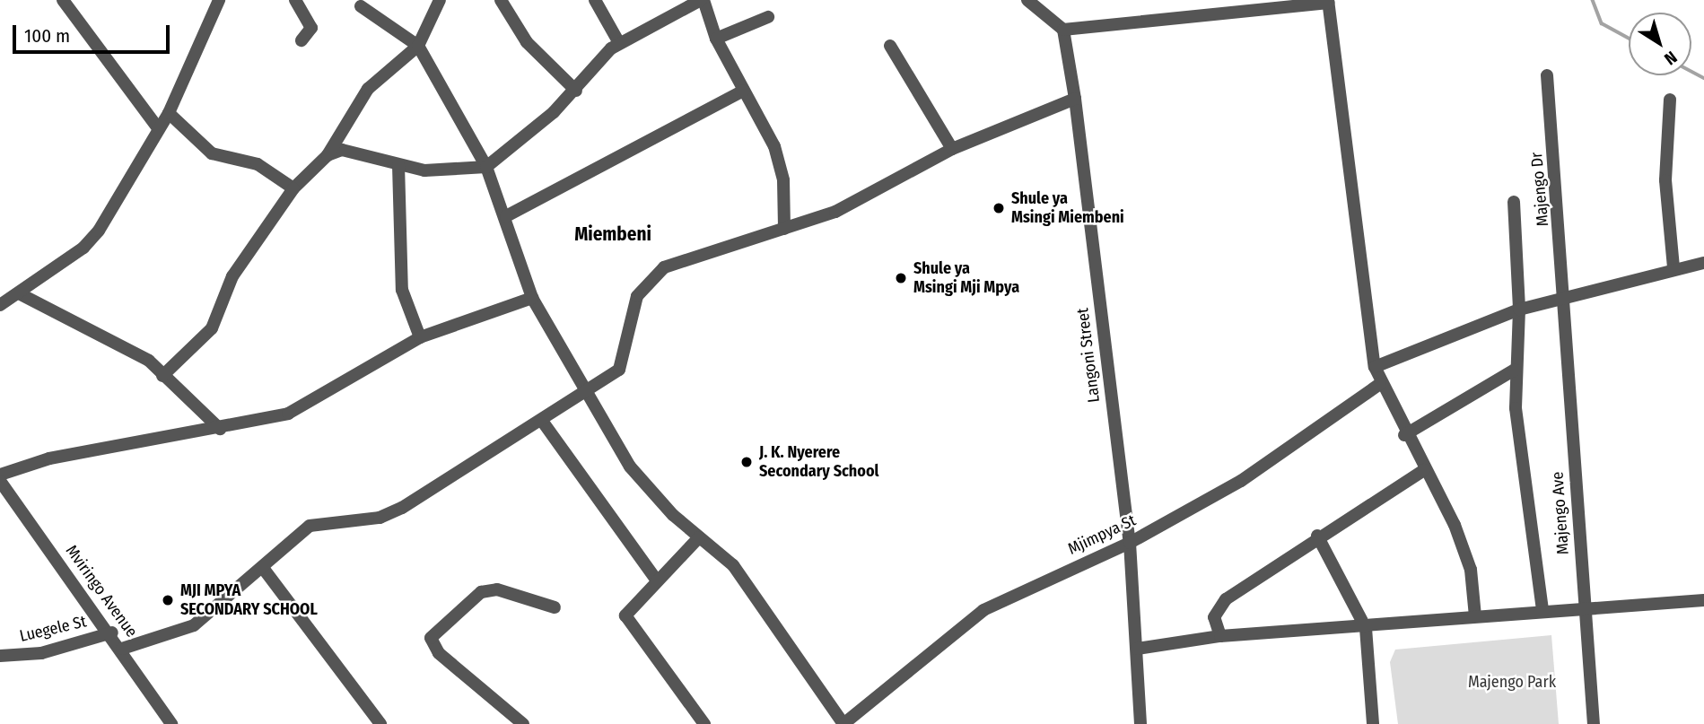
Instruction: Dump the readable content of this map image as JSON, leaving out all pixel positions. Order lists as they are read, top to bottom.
{
  "streets": {
    "street": [
      "Majengo Dr",
      "Langoni Street",
      "Majengo Ave",
      "Mjimpya St",
      "Mviringo Avenue",
      "Luegele St"
    ]
  },
  "crossings": [
    ["Majengo Dr", "Majengo Ave"],
    ["Langoni Street", "Mjimpya St"],
    ["Mviringo Avenue", "Luegele St"]
  ],
  "districts": ["Miembeni"],
  "parks": ["Majengo Park"],
  "places": [
    "Shule ya Msingi Miembeni",
    "Shule ya Msingi Mji Mpya",
    "J. K. Nyerere Secondary School",
    "MJI MPYA SECONDARY SCHOOL"
  ],
  "scale_bar": "100 m",
  "north": "bottom right"
}
